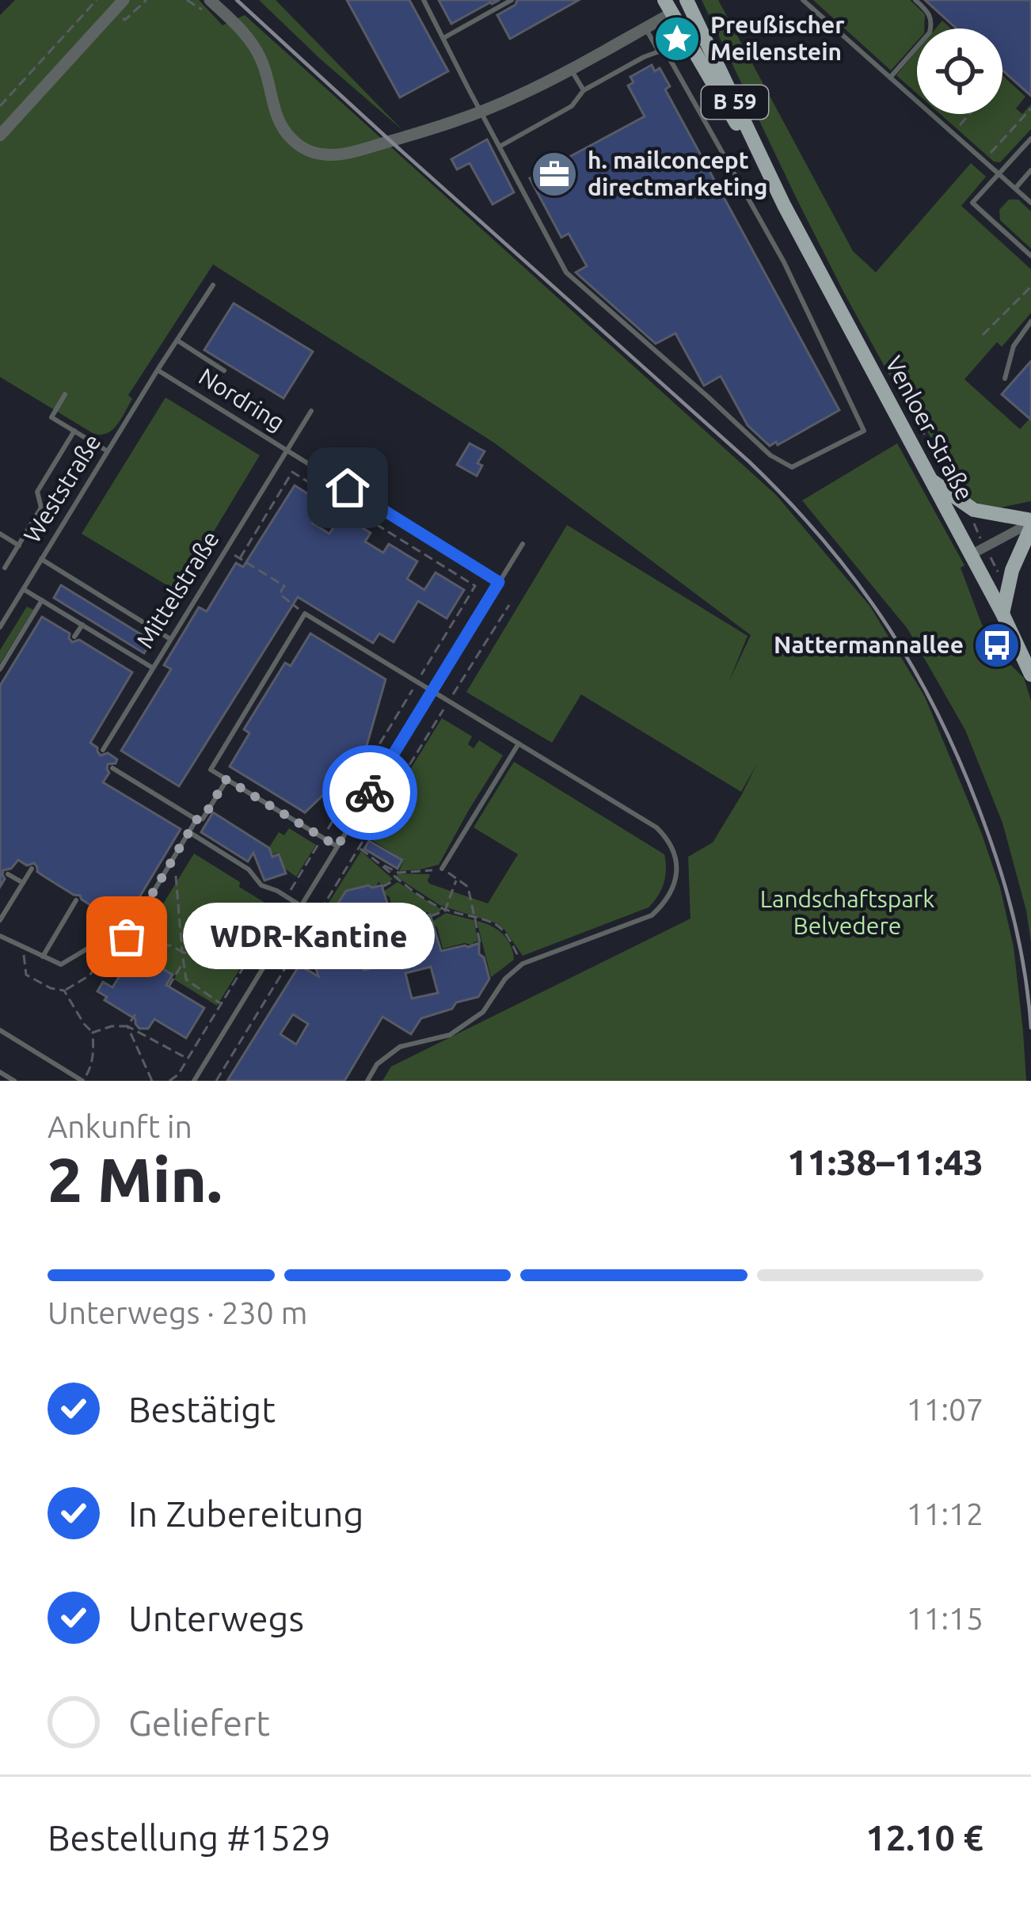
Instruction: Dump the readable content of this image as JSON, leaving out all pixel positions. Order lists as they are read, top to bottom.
{
  "streets": {
    "main road": ["B 59", "Venloer Straße"],
    "lane": ["Nordring", "Weststraße", "Mittelstraße"]
  },
  "crossings": [
    ["Nordring", "Weststraße"],
    ["Nordring", "Mittelstraße"]
  ],
  "parks": ["Landschaftspark Belvedere"],
  "places": {
    "place": ["Preußischer Meilenstein"],
    "office": ["h. mailconcept directmarketing"],
    "bus stop": ["Nattermannallee"],
    "other": ["WDR-Kantine"]
  },
  "page": {
    "bubble": "WDR-Kantine",
    "heading": ["2 Min.", "Ankunft in", "11:38–11:43"],
    "panel": ["Bestellung #1529", "12.10 €"],
    "bar": "Unterwegs · 230 m",
    "list": [
      ["Bestätigt", "11:07"],
      ["In Zubereitung", "11:12"],
      ["Unterwegs", "11:15"],
      "Geliefert"
    ]
  }
}
